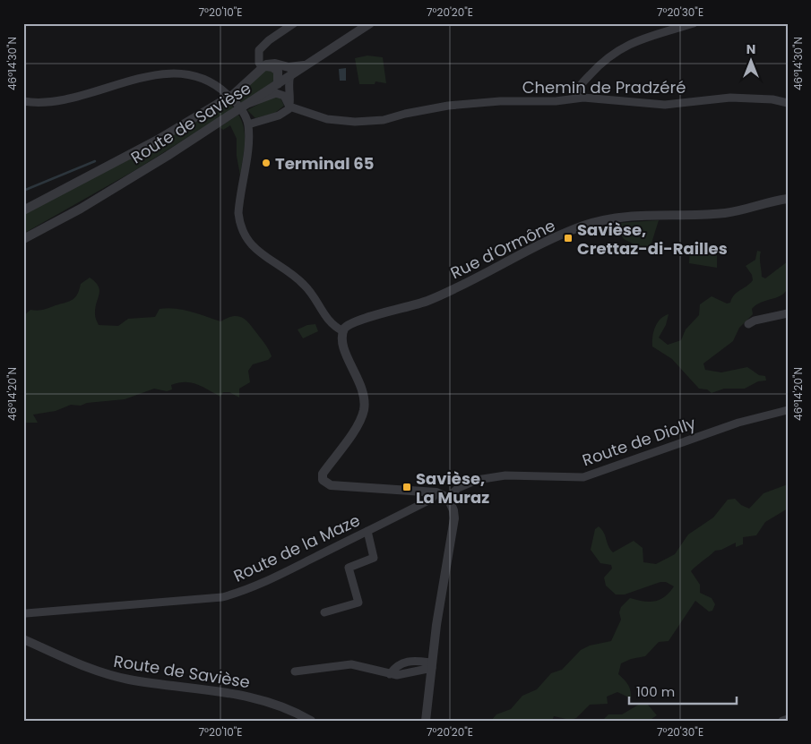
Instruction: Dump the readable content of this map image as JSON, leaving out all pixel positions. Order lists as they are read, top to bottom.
{
  "streets": {
    "street": [
      "Chemin de Pradzéré",
      "Route de Savièse",
      "Rue d'Ormône",
      "Route de Diolly",
      "Route de la Maze"
    ]
  },
  "places": {
    "other": ["Terminal 65"],
    "transit": ["Savièse, Crettaz-di-Railles", "Savièse, La Muraz"]
  },
  "scale_bar": "100 m",
  "north": "top",
  "coordinates": [
    "7°20'10\"E",
    "7°20'20\"E",
    "7°20'30\"E",
    "46°14'30\"N",
    "46°14'20\"N"
  ]
}
